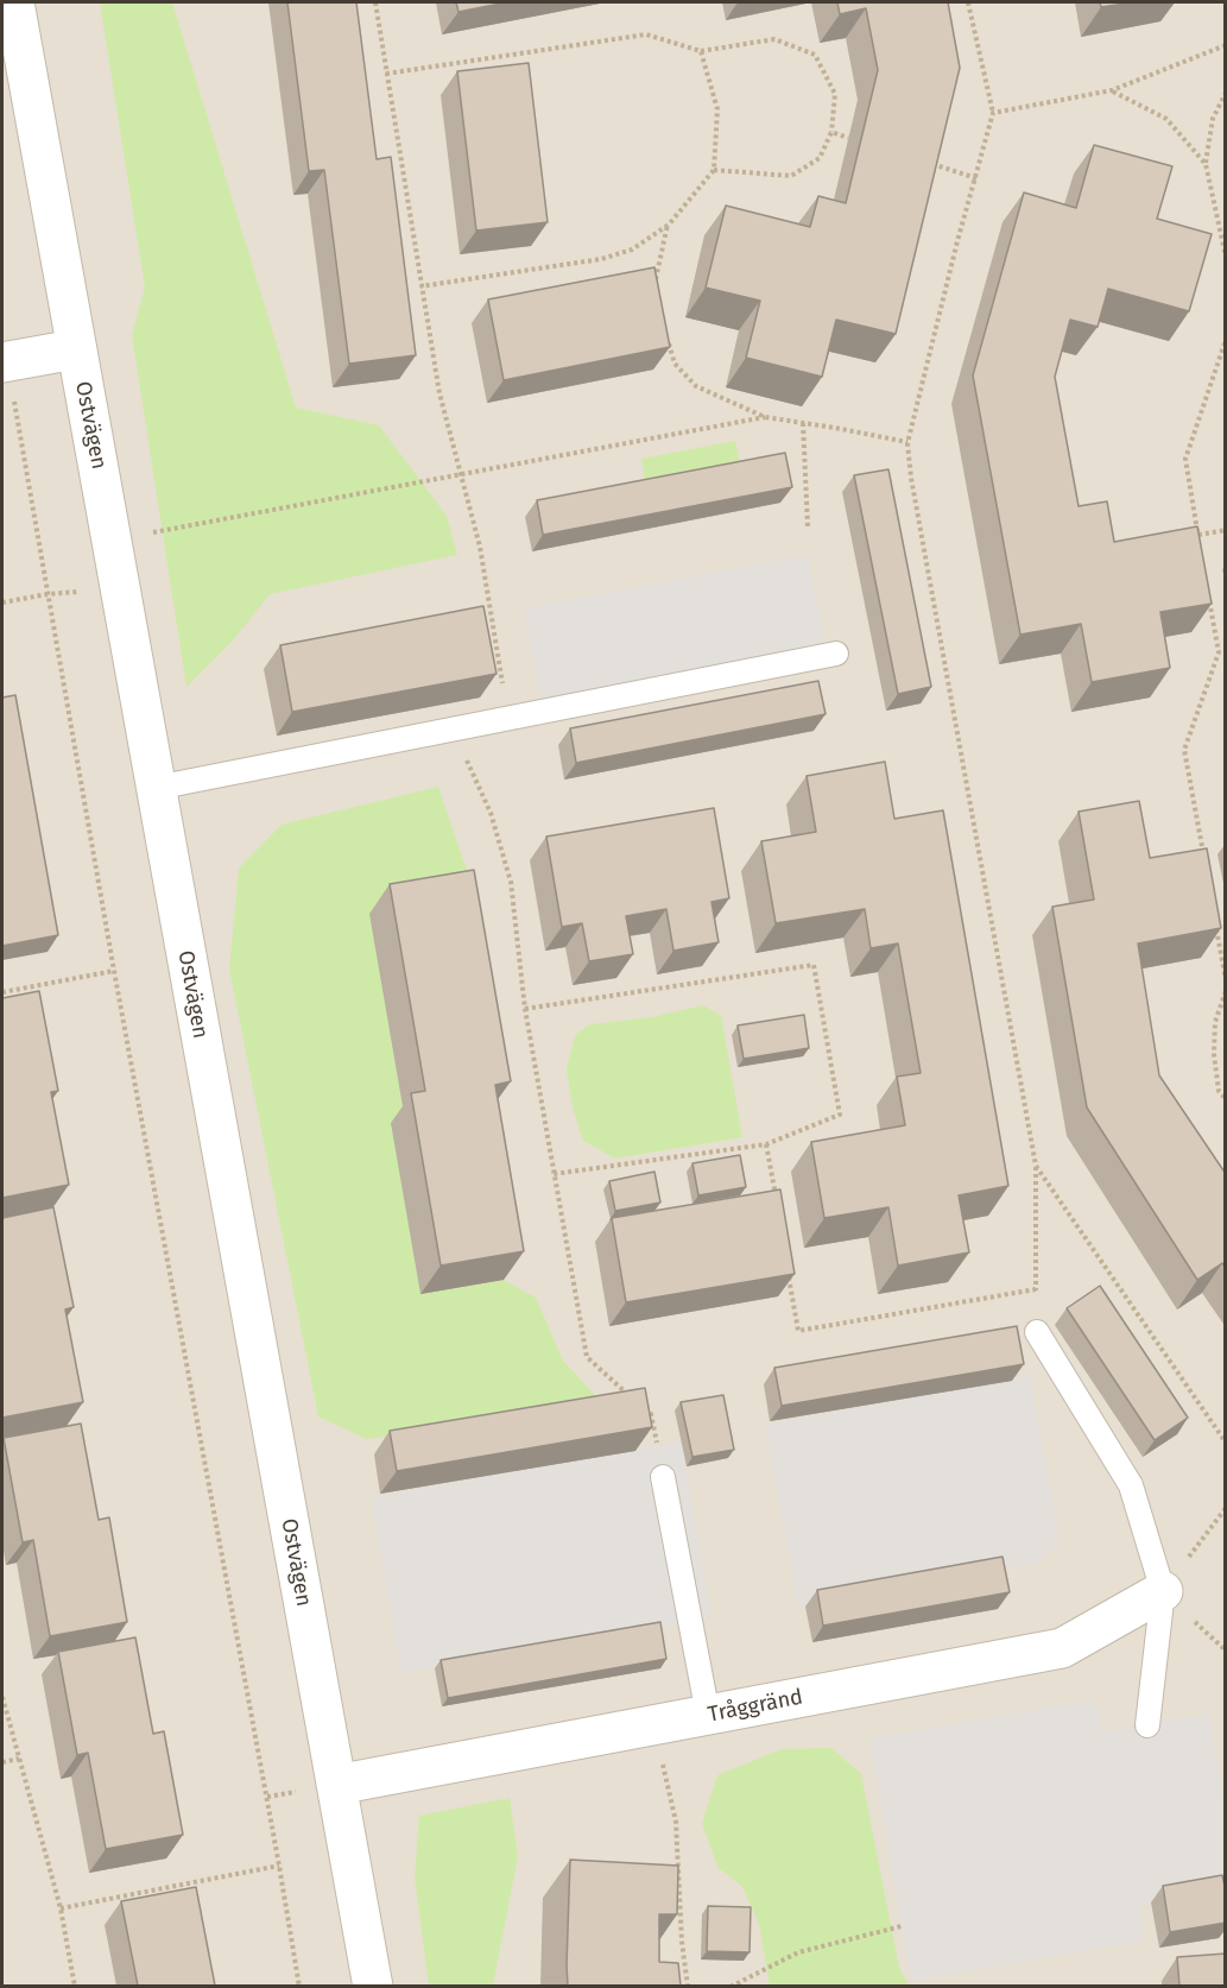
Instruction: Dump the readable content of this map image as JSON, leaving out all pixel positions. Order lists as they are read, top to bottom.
{
  "streets": {
    "street": ["Ostvägen", "Tråggränd"]
  },
  "crossings": [
    ["Ostvägen", "Tråggränd"]
  ]
}
